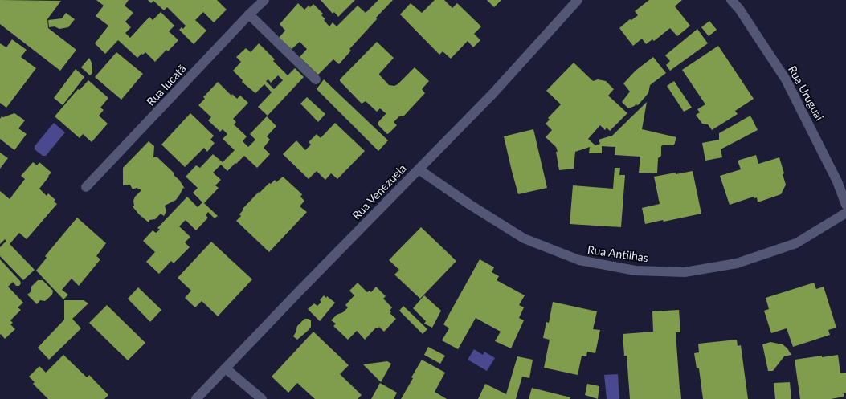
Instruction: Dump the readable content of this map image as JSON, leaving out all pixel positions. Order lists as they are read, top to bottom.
{
  "streets": {
    "street": [
      "Rua Iucatã",
      "Rua Uruguai",
      "Rua Venezuela",
      "Rua Antilhas"
    ]
  },
  "crossings": [
    ["Rua Venezuela", "Rua Antilhas"]
  ]
}
